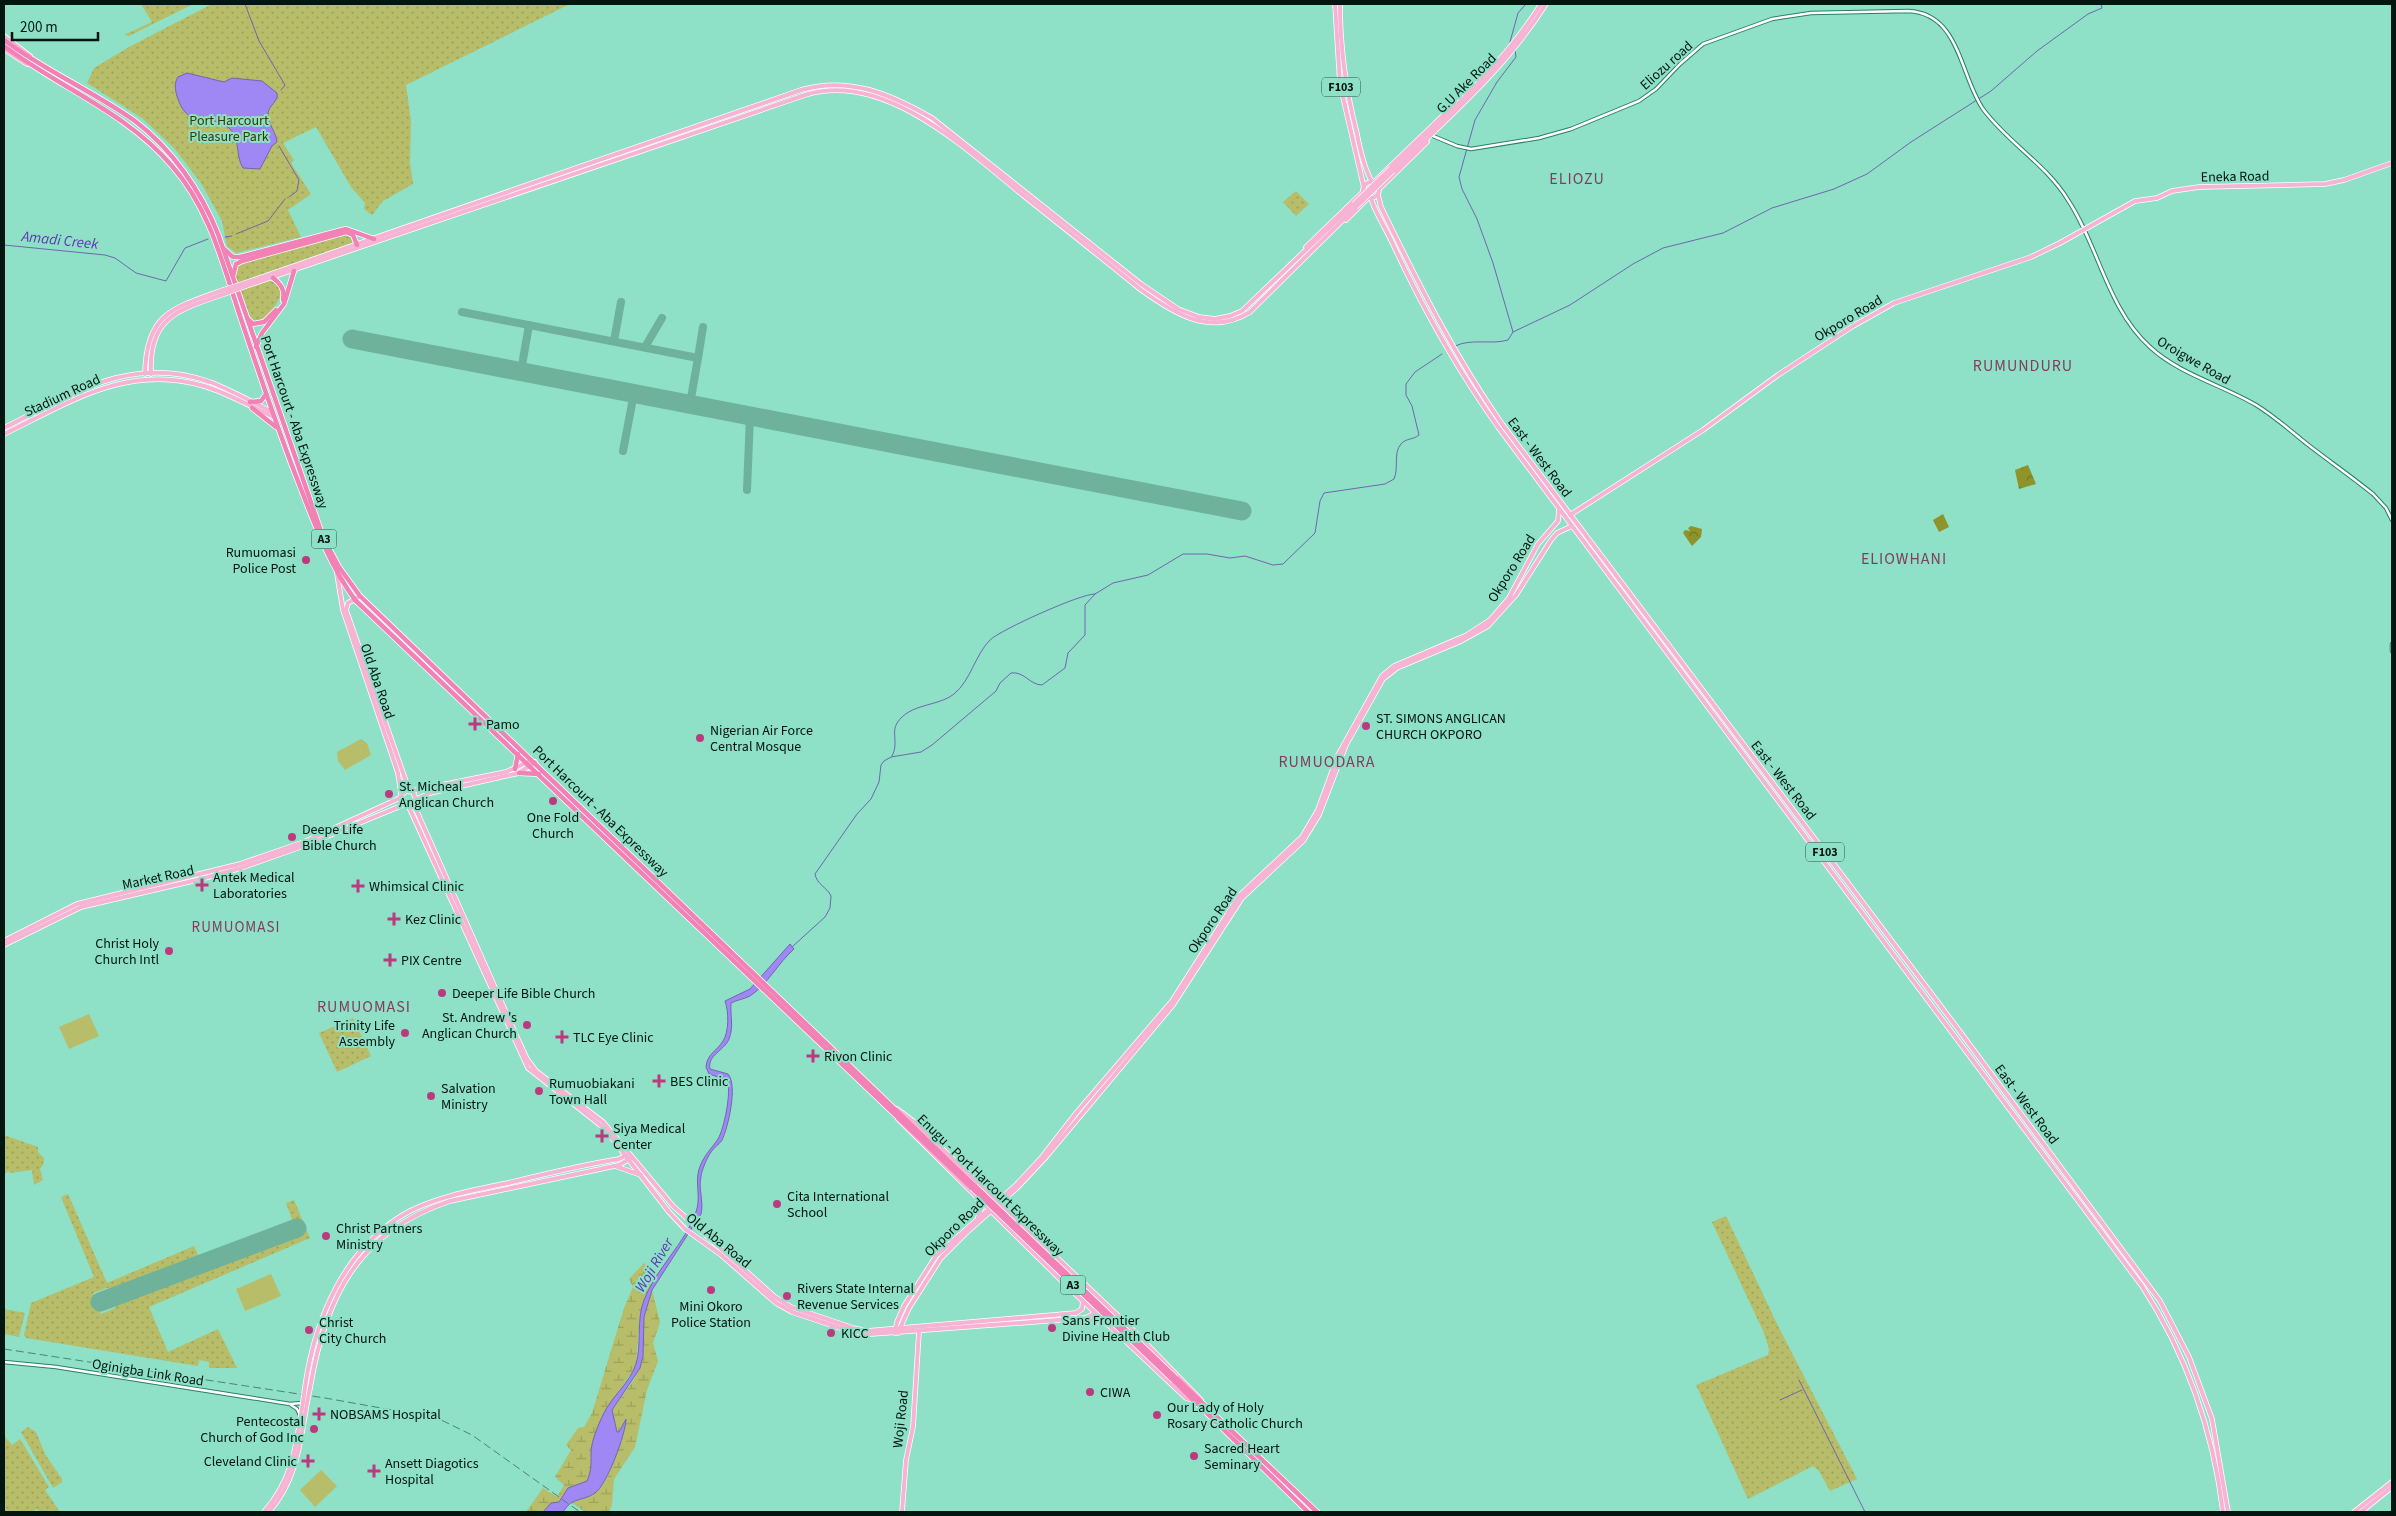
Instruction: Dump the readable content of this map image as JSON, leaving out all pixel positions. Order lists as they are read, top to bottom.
{
  "streets": {
    "highway": ["Port Harcourt - Aba Expressway", "A3", "Enugu - Port Harcourt Expressway"],
    "main road": [
      "G.U Ake Road",
      "F103",
      "Eneka Road",
      "Okporo Road",
      "Stadium Road",
      "East - West Road",
      "Old Aba Road",
      "Market Road",
      "Woji Road"
    ],
    "street": ["Eliozu road", "Oroigwe Road", "Oginigba Link Road"]
  },
  "crossings": [
    ["Eliozu road", "Oroigwe Road"],
    ["F103", "East - West Road"],
    ["Eneka Road", "Okporo Road"],
    ["Eneka Road", "Oroigwe Road"],
    ["Okporo Road", "Oroigwe Road"],
    ["Okporo Road", "East - West Road"],
    ["Okporo Road", "Old Aba Road"],
    ["Stadium Road", "Port Harcourt - Aba Expressway"],
    ["Port Harcourt - Aba Expressway", "Old Aba Road"],
    ["Port Harcourt - Aba Expressway", "Enugu - Port Harcourt Expressway"],
    ["Old Aba Road", "Market Road"],
    ["Old Aba Road", "Woji Road"]
  ],
  "districts": [
    "ELIOZU",
    "RUMUNDURU",
    "ELIOWHANI",
    "RUMUODARA",
    "RUMUOMASI",
    "RUMUOMASI"
  ],
  "water": ["Amadi Creek", "Woji River"],
  "parks": ["Port Harcourt Pleasure Park"],
  "places": {
    "other": [
      "Rumuomasi Police Post",
      "ST. SIMONS ANGLICAN CHURCH OKPORO",
      "Nigerian Air Force Central Mosque",
      "St. Micheal Anglican Church",
      "One Fold Church",
      "Deepe Life Bible Church",
      "Christ Holy Church Intl",
      "Deeper Life Bible Church",
      "St. Andrew 's Anglican Church",
      "Trinity Life Assembly",
      "Rumuobiakani Town Hall",
      "Salvation Ministry",
      "Cita International School",
      "Christ Partners Ministry",
      "Mini Okoro Police Station",
      "Rivers State Internal Revenue Services",
      "Sans Frontier Divine Health Club",
      "Christ City Church",
      "KICC",
      "CIWA",
      "Our Lady of Holy Rosary Catholic Church",
      "Pentecostal Church of God Inc",
      "Sacred Heart Seminary"
    ],
    "health": [
      "Pamo",
      "Antek Medical Laboratories",
      "Whimsical Clinic",
      "Kez Clinic",
      "PIX Centre",
      "TLC Eye Clinic",
      "Rivon Clinic",
      "BES Clinic",
      "Siya Medical Center",
      "NOBSAMS Hospital",
      "Cleveland Clinic",
      "Ansett Diagotics Hospital"
    ]
  },
  "scale_bar": "200 m"
}
